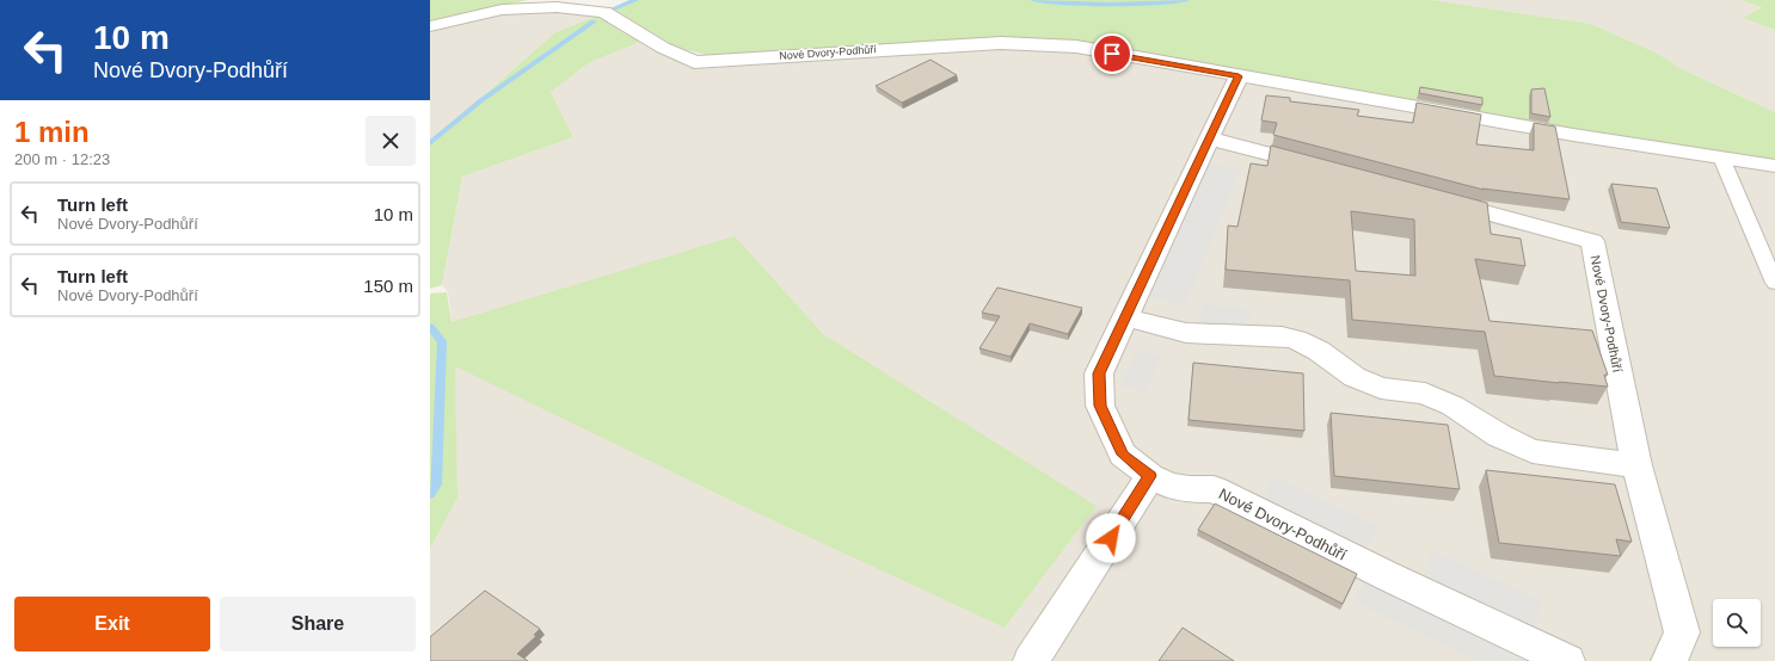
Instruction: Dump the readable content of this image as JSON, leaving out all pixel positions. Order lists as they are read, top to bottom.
{
  "streets": {
    "street": ["Nové Dvory-Podhůří"]
  },
  "page": {
    "turn": ["10 m", "Nové Dvory-Podhůří"],
    "heading": ["1 min", "200 m · 12:23"],
    "list": [
      {
        "name": "Turn left",
        "note": "Nové Dvory-Podhůří",
        "value": "10 m"
      },
      {
        "name": "Turn left",
        "note": "Nové Dvory-Podhůří",
        "value": "150 m"
      }
    ],
    "buttons": ["Exit", "Share"]
  }
}
